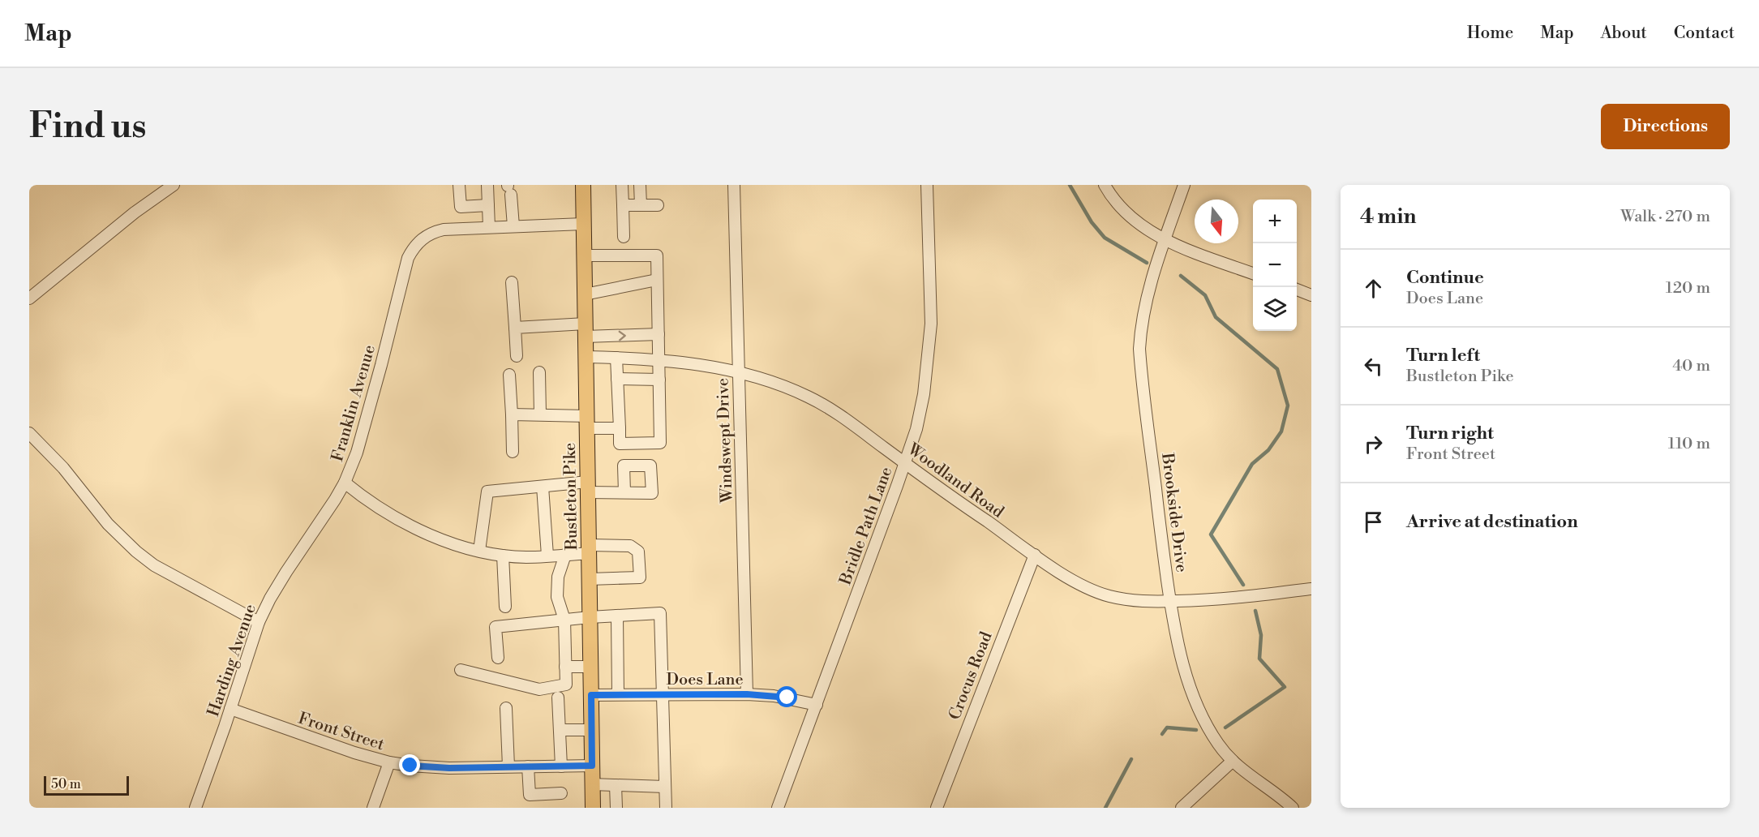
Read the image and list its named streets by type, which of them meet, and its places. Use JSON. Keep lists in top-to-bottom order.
{
  "streets": {
    "main road": ["Bustleton Pike"],
    "street": [
      "Franklin Avenue",
      "Windswept Drive",
      "Woodland Road",
      "Brookside Drive",
      "Bridle Path Lane",
      "Harding Avenue",
      "Crocus Road",
      "Does Lane",
      "Front Street"
    ]
  },
  "crossings": [
    ["Franklin Avenue", "Bustleton Pike"],
    ["Franklin Avenue", "Harding Avenue"],
    ["Windswept Drive", "Woodland Road"],
    ["Windswept Drive", "Does Lane"],
    ["Woodland Road", "Bustleton Pike"],
    ["Woodland Road", "Brookside Drive"],
    ["Woodland Road", "Bridle Path Lane"],
    ["Woodland Road", "Crocus Road"],
    ["Bustleton Pike", "Does Lane"],
    ["Bustleton Pike", "Front Street"],
    ["Bridle Path Lane", "Does Lane"],
    ["Harding Avenue", "Front Street"]
  ],
  "scale_bar": "50 m",
  "north": "bottom",
  "page": {
    "header": "Map",
    "nav": [
      "Home",
      "Map",
      "About",
      "Contact"
    ],
    "buttons": "Directions",
    "title": "Find us",
    "heading": ["4 min", "Walk · 270 m"],
    "map_buttons": ["+", "−"],
    "list": [
      ["Continue", "Does Lane", "120 m"],
      ["Turn left", "Bustleton Pike", "40 m"],
      ["Turn right", "Front Street", "110 m"],
      "Arrive at destination"
    ],
    "scale": "50 m"
  }
}
